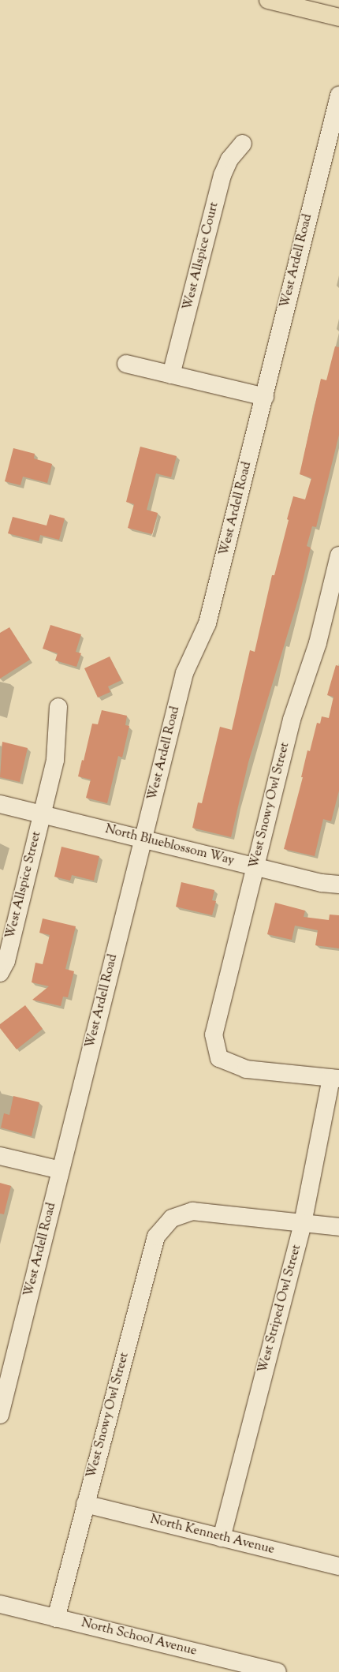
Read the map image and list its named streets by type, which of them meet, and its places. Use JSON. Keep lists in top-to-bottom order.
{
  "streets": {
    "street": [
      "West Allspice Court",
      "West Ardell Road",
      "West Snowy Owl Street",
      "North Blueblossom Way",
      "West Allspice Street",
      "West Striped Owl Street",
      "North Kenneth Avenue",
      "North School Avenue"
    ]
  },
  "crossings": [
    ["West Ardell Road", "North Blueblossom Way"],
    ["West Snowy Owl Street", "North Blueblossom Way"],
    ["West Snowy Owl Street", "West Striped Owl Street"],
    ["West Snowy Owl Street", "North Kenneth Avenue"],
    ["West Snowy Owl Street", "North School Avenue"],
    ["North Blueblossom Way", "West Allspice Street"],
    ["West Striped Owl Street", "North Kenneth Avenue"]
  ]
}
